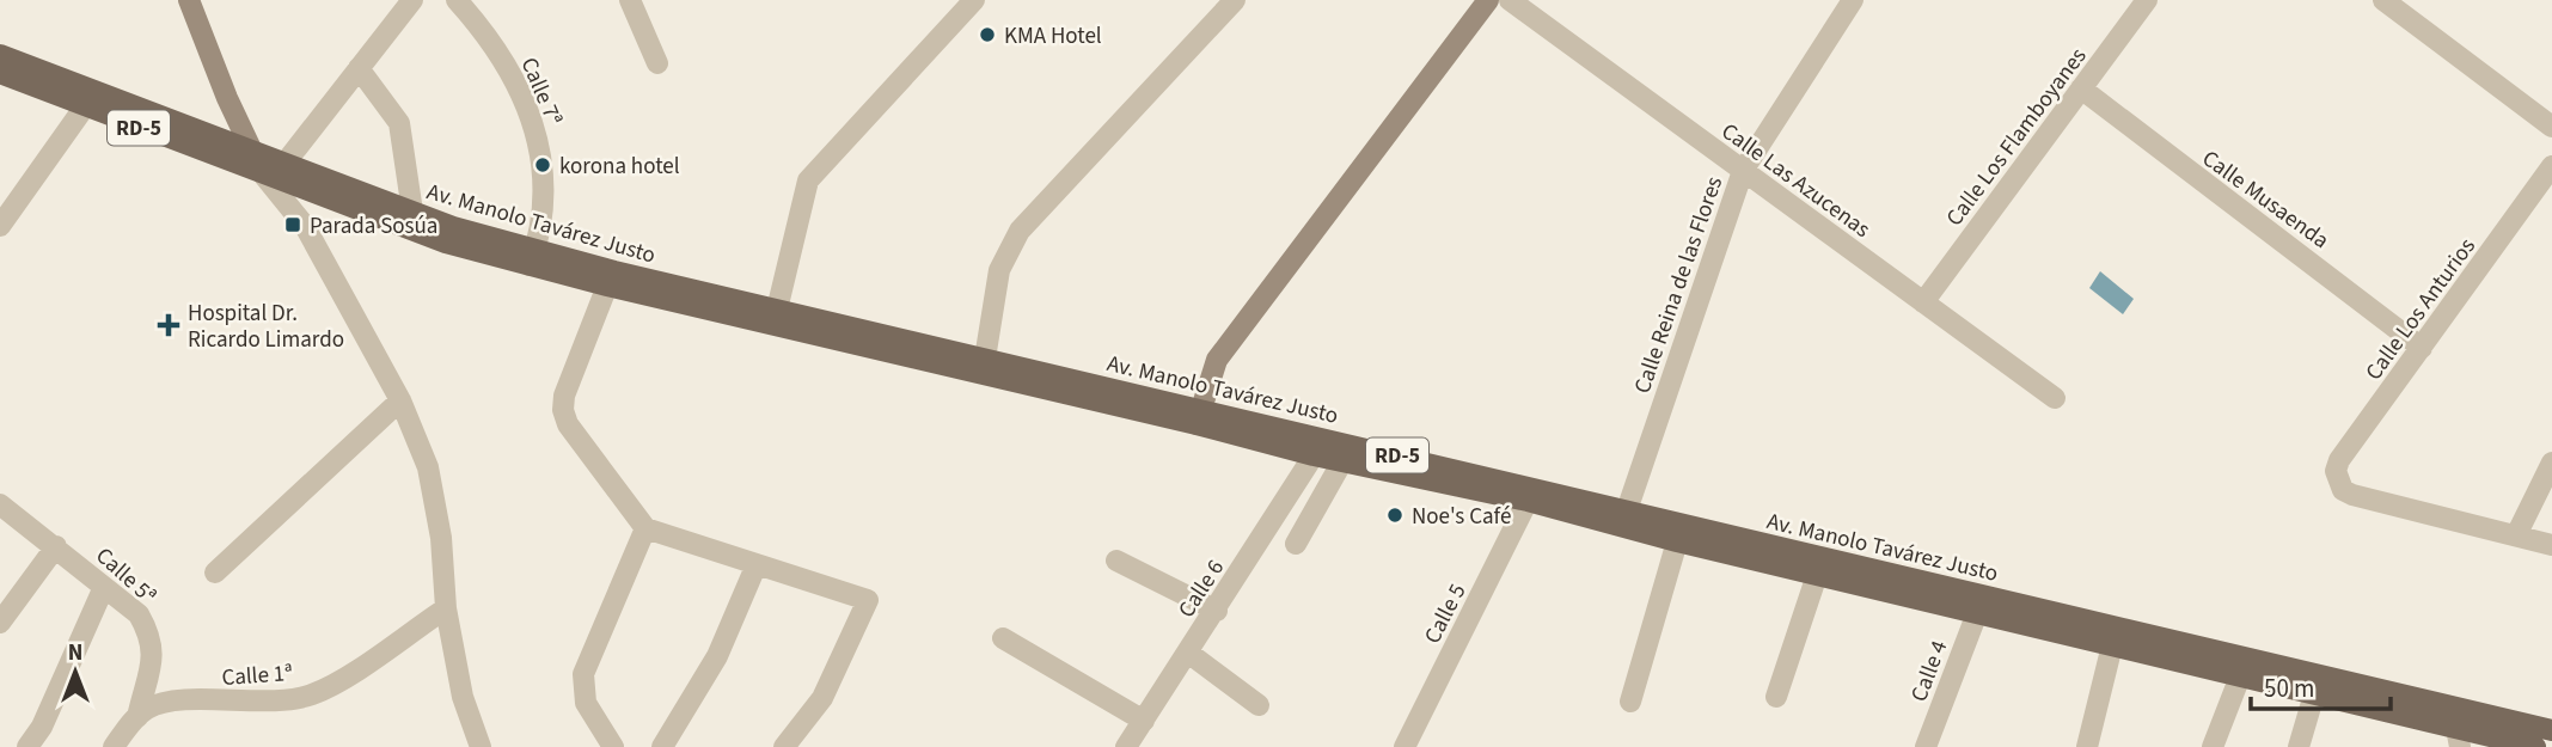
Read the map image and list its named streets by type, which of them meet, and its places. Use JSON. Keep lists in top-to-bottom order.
{
  "streets": {
    "main road": ["RD-5", "Av. Manolo Tavárez Justo"],
    "street": [
      "Calle 7ª",
      "Calle Los Flamboyanes",
      "Calle Las Azucenas",
      "Calle Musaenda",
      "Calle Reina de las Flores",
      "Calle Los Anturios",
      "Calle 5ª",
      "Calle 6",
      "Calle 5",
      "Calle 4",
      "Calle 1ª"
    ]
  },
  "crossings": [
    ["Calle 7ª", "Av. Manolo Tavárez Justo"],
    ["Calle Los Flamboyanes", "Calle Las Azucenas"],
    ["Calle Los Flamboyanes", "Calle Musaenda"],
    ["Calle Las Azucenas", "Calle Reina de las Flores"],
    ["Calle Musaenda", "Calle Los Anturios"],
    ["Av. Manolo Tavárez Justo", "Calle Reina de las Flores"],
    ["Av. Manolo Tavárez Justo", "Calle 6"],
    ["Av. Manolo Tavárez Justo", "Calle 5"],
    ["Av. Manolo Tavárez Justo", "Calle 4"],
    ["Calle 5ª", "Calle 1ª"]
  ],
  "places": {
    "other": ["KMA Hotel", "korona hotel", "Noe's Café"],
    "transit": ["Parada Sosúa"],
    "health": ["Hospital Dr. Ricardo Limardo"]
  },
  "scale_bar": "50 m",
  "north": "top"
}
